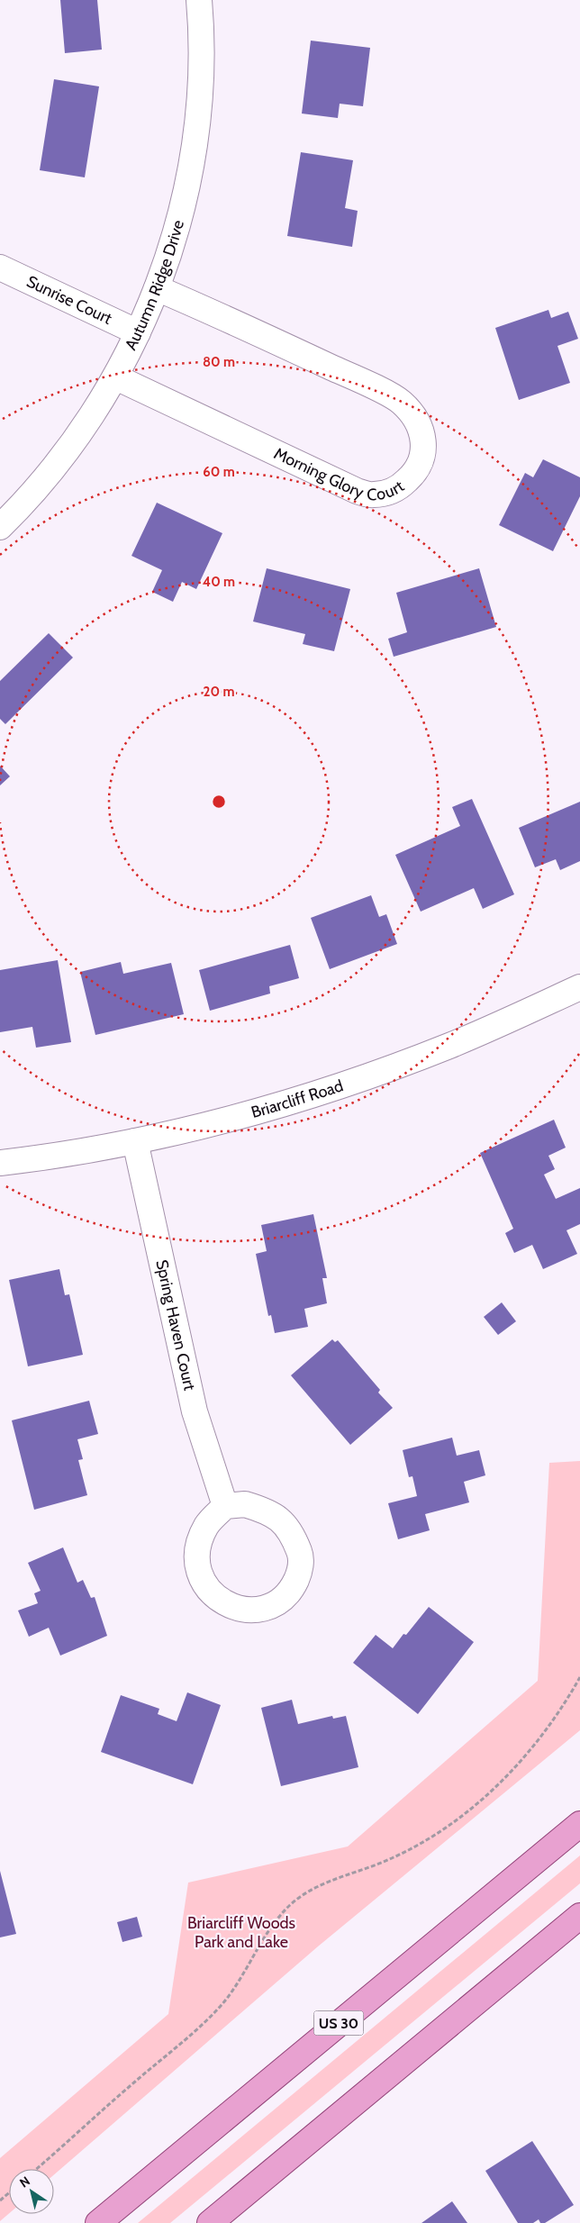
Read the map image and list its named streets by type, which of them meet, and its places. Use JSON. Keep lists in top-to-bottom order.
{
  "streets": {
    "main road": ["US 30"],
    "street": [
      "Autumn Ridge Drive",
      "Sunrise Court",
      "Morning Glory Court",
      "Briarcliff Road",
      "Spring Haven Court"
    ]
  },
  "crossings": [
    ["Autumn Ridge Drive", "Sunrise Court"],
    ["Autumn Ridge Drive", "Morning Glory Court"],
    ["Briarcliff Road", "Spring Haven Court"]
  ],
  "parks": ["Briarcliff Woods Park and Lake"],
  "north": "top left",
  "rings": [
    "80 m",
    "60 m",
    "40 m",
    "20 m"
  ]
}
